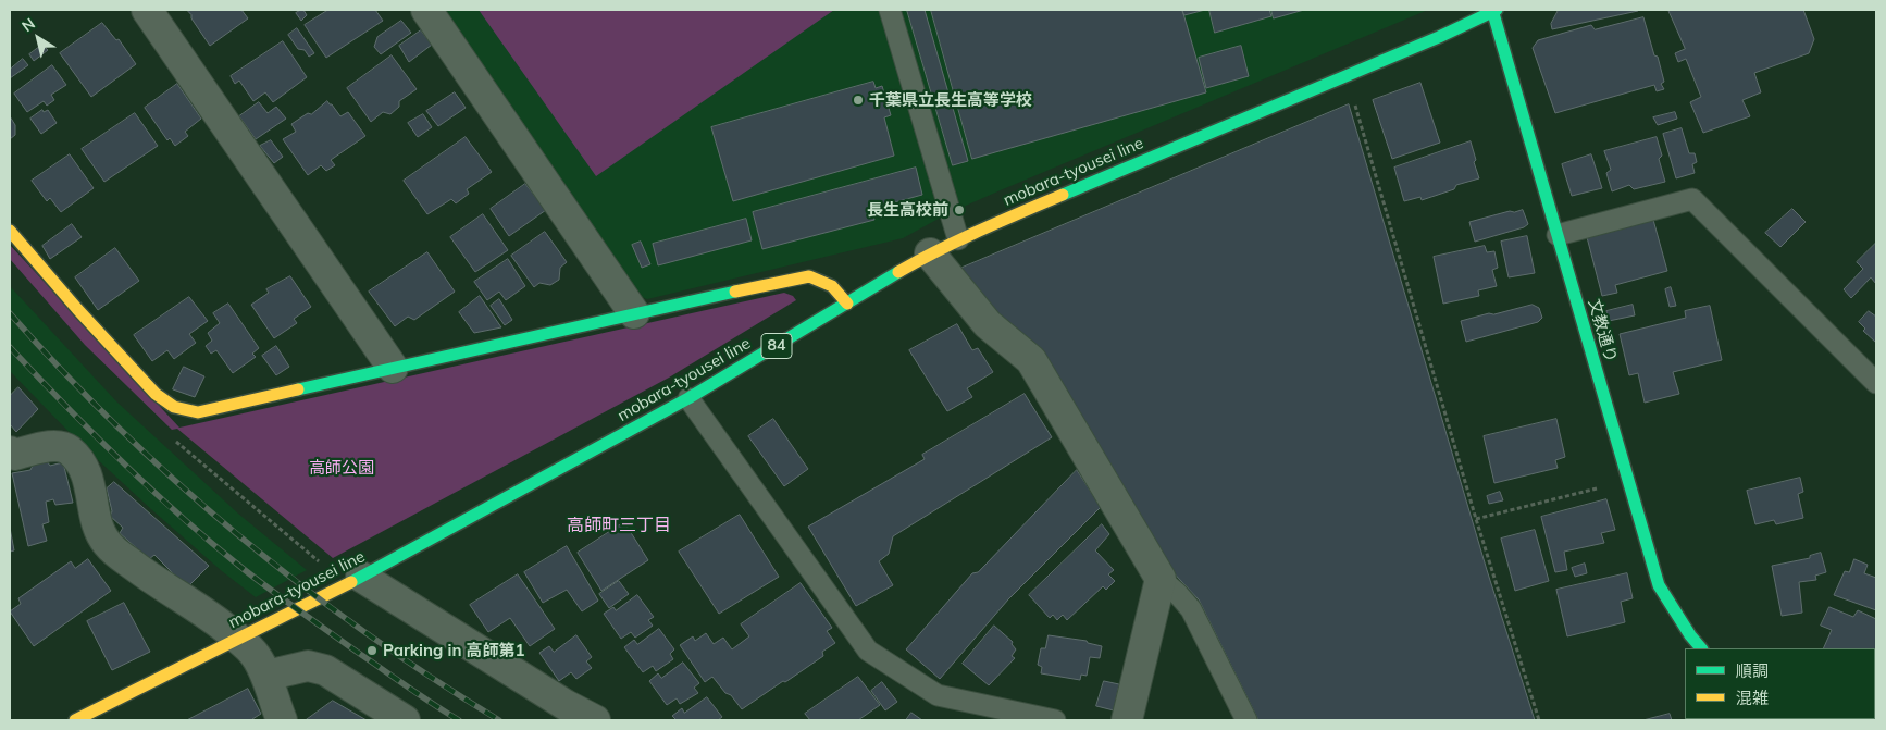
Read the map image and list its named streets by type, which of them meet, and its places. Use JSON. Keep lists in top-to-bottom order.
{
  "streets": {
    "street": ["mobara-tyousei line", "文教通り", "84"]
  },
  "crossings": [
    ["mobara-tyousei line", "文教通り"]
  ],
  "districts": ["高師町三丁目"],
  "parks": ["高師公園"],
  "places": ["千葉県立長生高等学校", "長生高校前", "Parking in 高師第1"],
  "legend": ["順調", "混雑"],
  "north": "top left"
}
